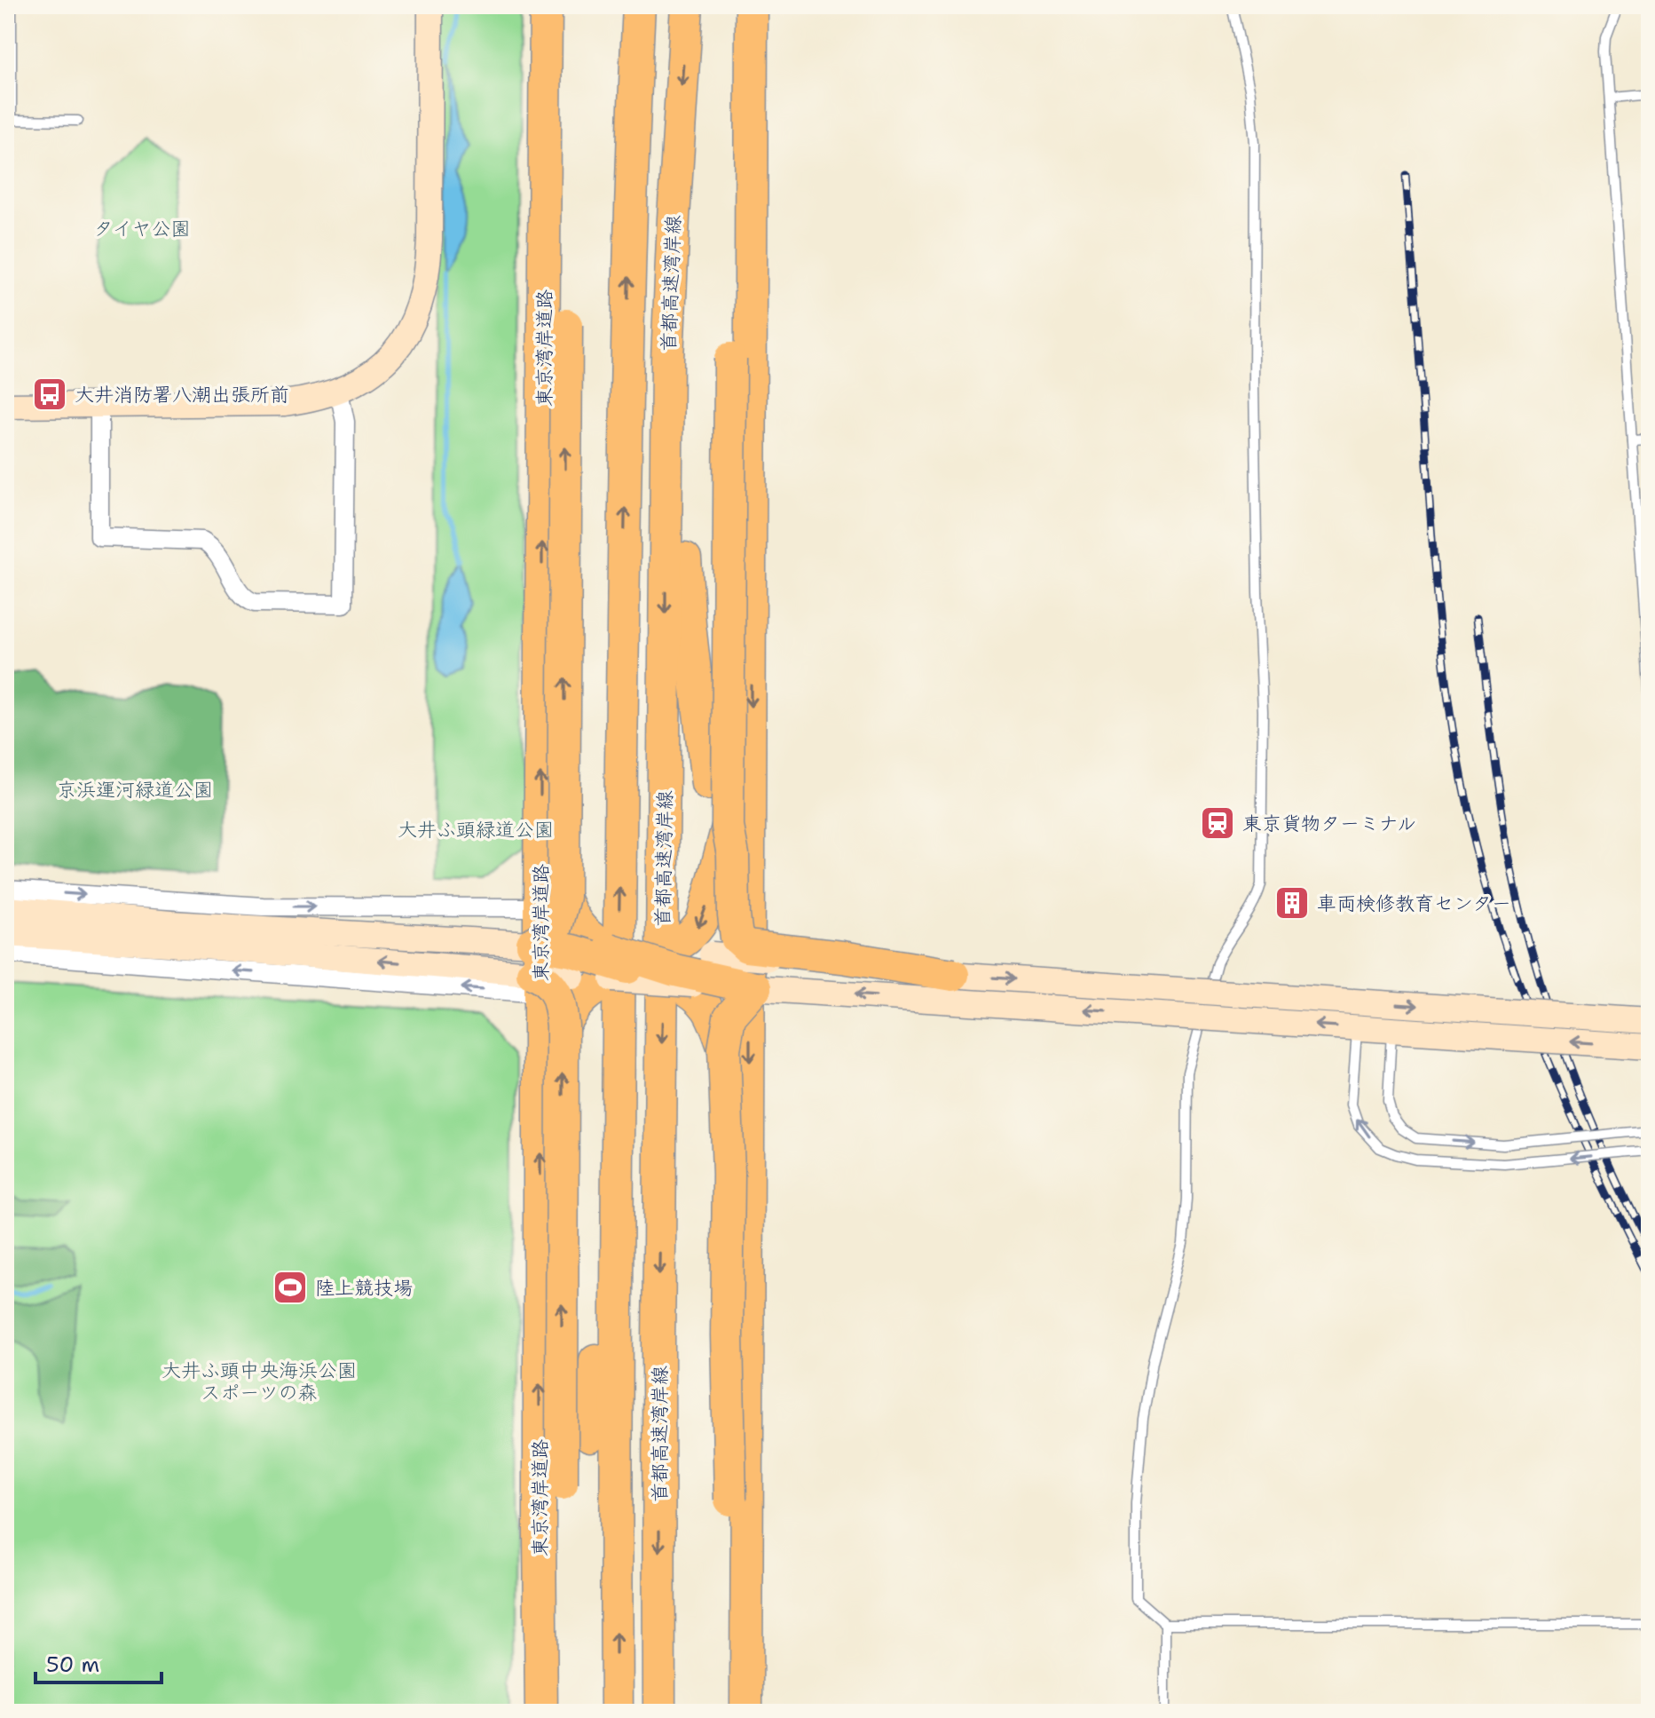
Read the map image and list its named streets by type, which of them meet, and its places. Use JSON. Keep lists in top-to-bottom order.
{
  "streets": {
    "highway": ["首都高速湾岸線", "東京湾岸道路"]
  },
  "parks": [
    "タイヤ公園",
    "京浜運河緑道公園",
    "大井ふ頭緑道公園",
    "大井ふ頭中央海浜公園 スポーツの森"
  ],
  "places": {
    "bus stop": ["大井消防署八潮出張所前"],
    "station": ["東京貨物ターミナル"],
    "building": ["車両検修教育センター"],
    "sports": ["陸上競技場"]
  },
  "scale_bar": "50 m"
}
